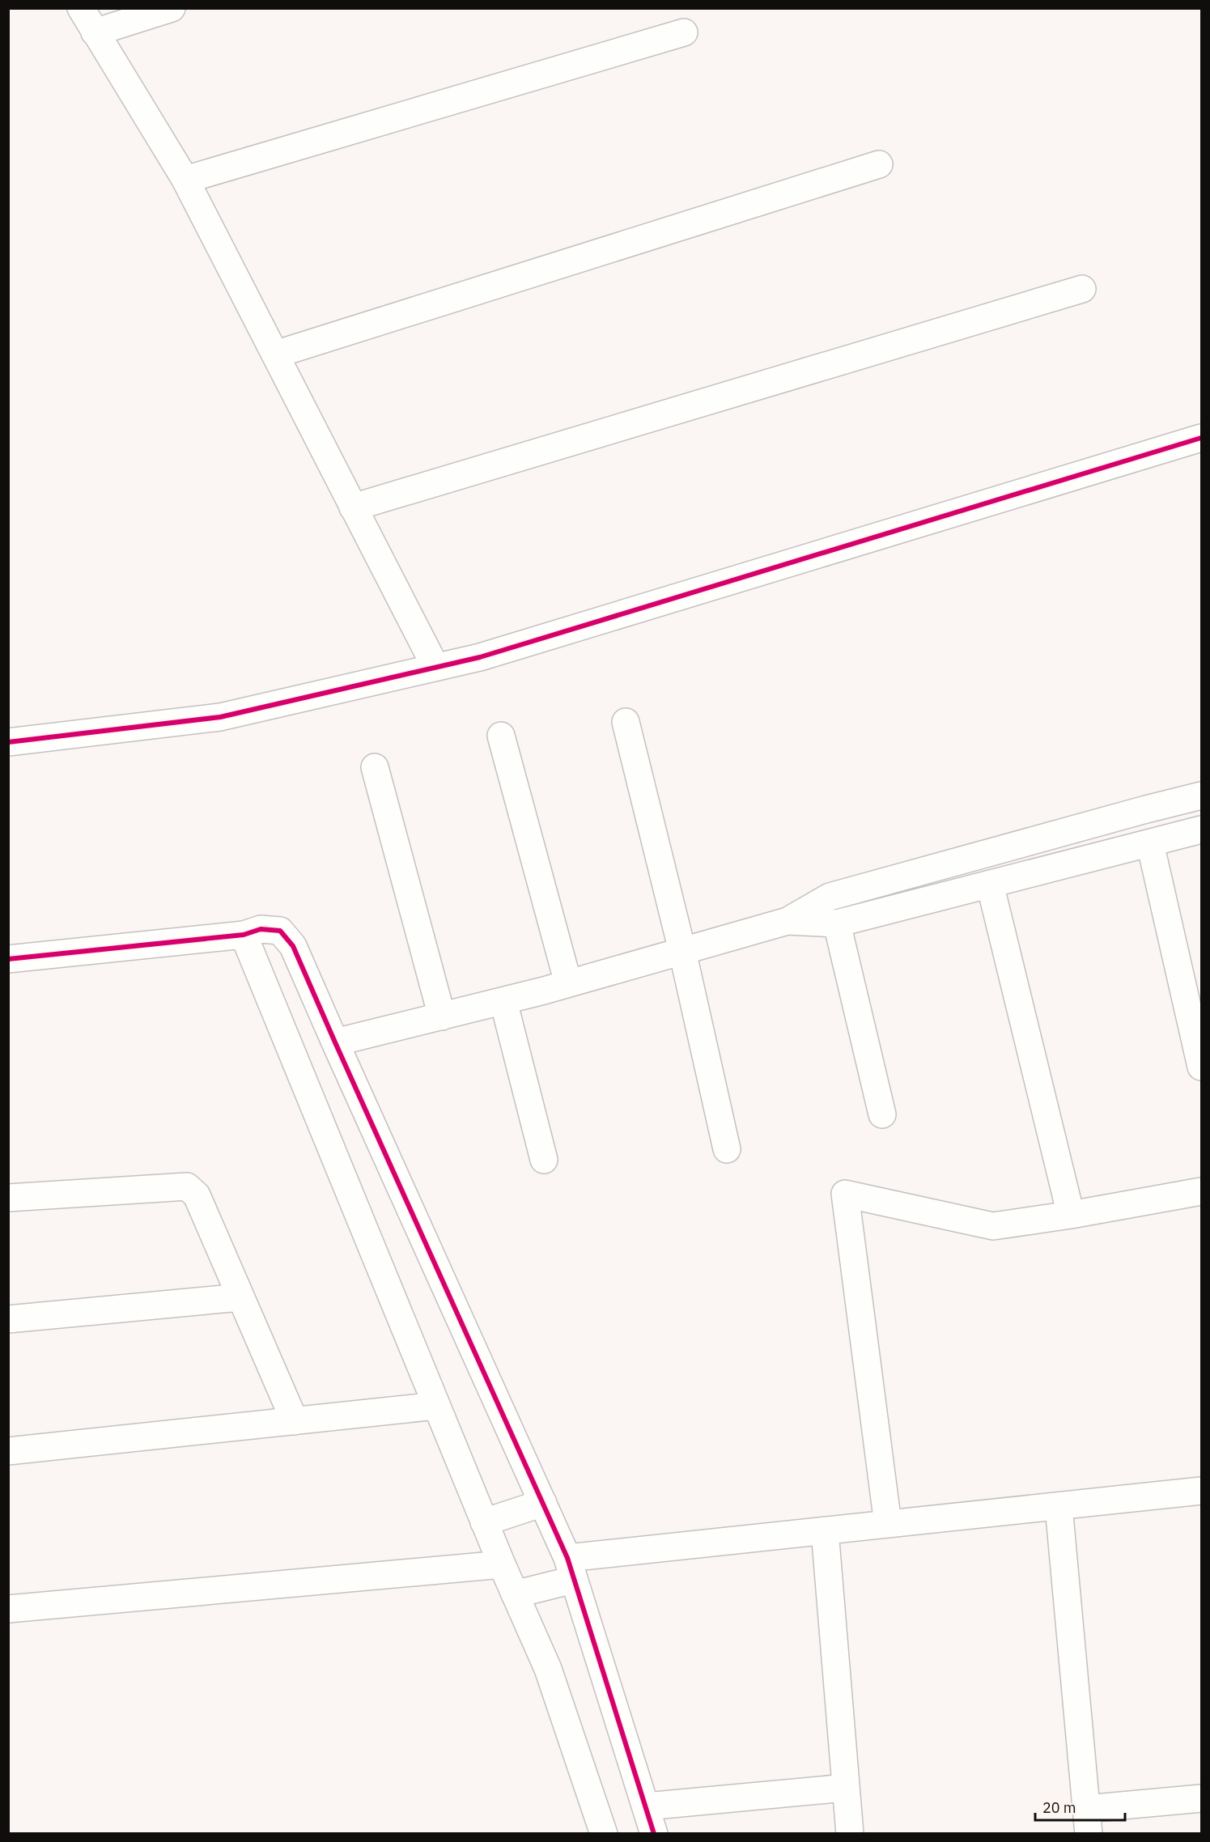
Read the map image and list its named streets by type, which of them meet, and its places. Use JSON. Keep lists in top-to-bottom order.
{
  "scale_bar": "20 m"
}
